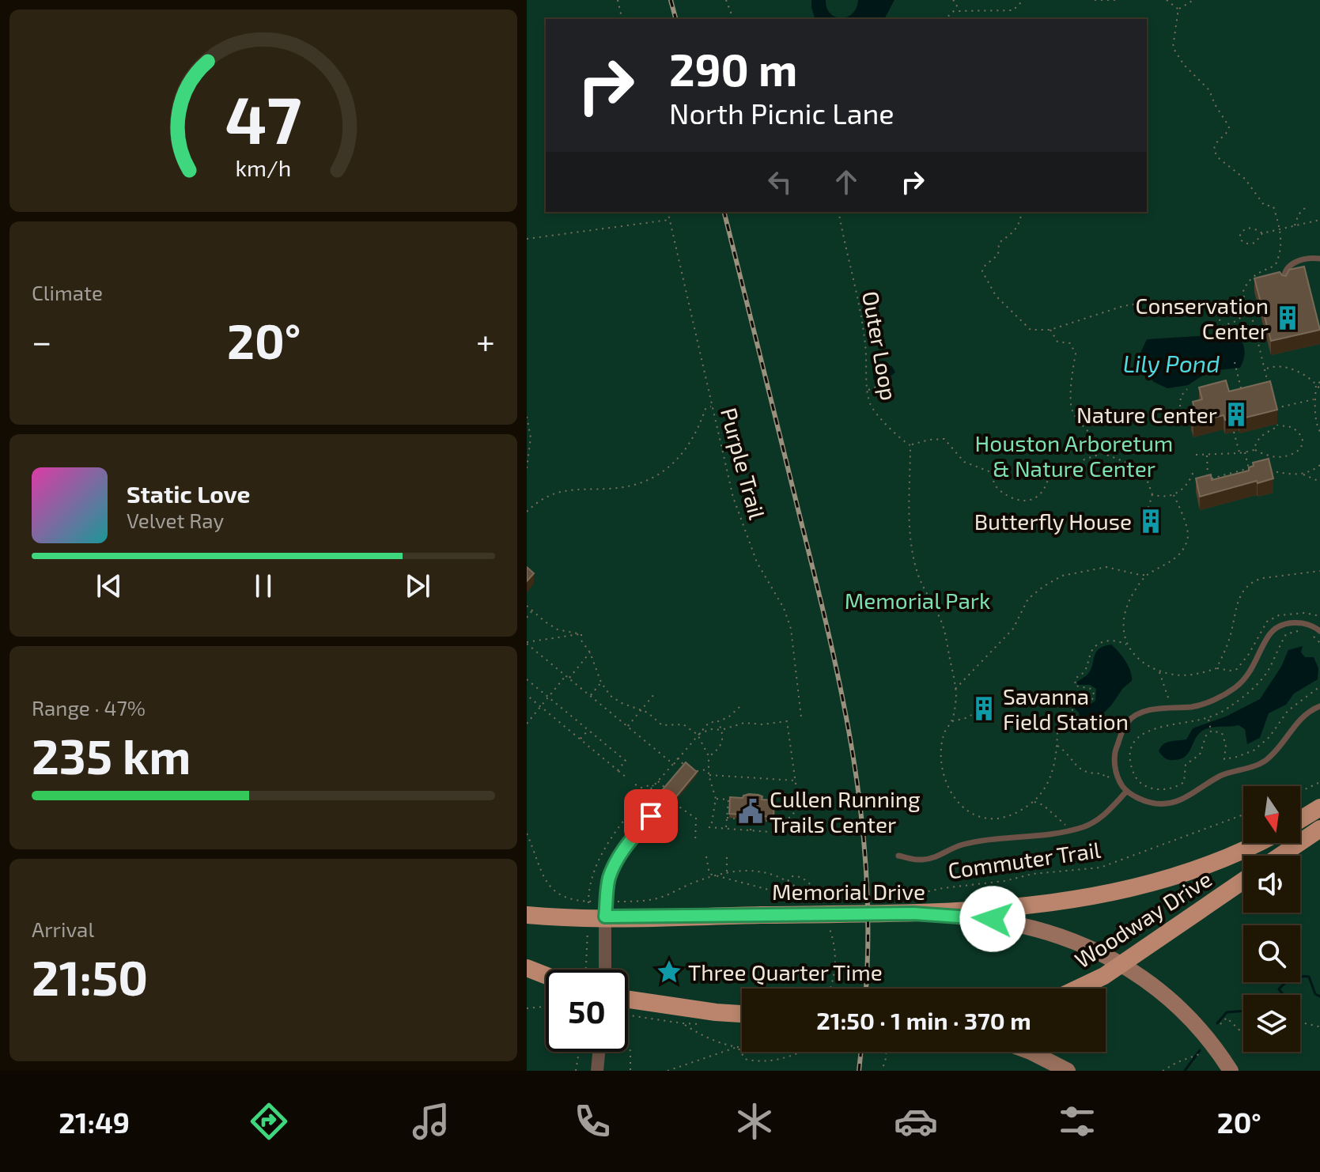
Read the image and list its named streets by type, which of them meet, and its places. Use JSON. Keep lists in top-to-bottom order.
{
  "streets": {
    "main road": ["Memorial Drive", "Woodway Drive"],
    "path": ["Outer Loop", "Purple Trail", "Commuter Trail"]
  },
  "crossings": [
    ["Memorial Drive", "Woodway Drive"]
  ],
  "water": ["Lily Pond"],
  "parks": ["Houston Arboretum & Nature Center", "Memorial Park"],
  "places": {
    "building": [
      "Conservation Center",
      "Nature Center",
      "Butterfly House",
      "Savanna Field Station"
    ],
    "public building": ["Cullen Running Trails Center"],
    "place": ["Three Quarter Time"]
  },
  "north": "bottom",
  "page": {
    "turn": ["290 m", "North Picnic Lane"],
    "tile": [
      "Climate",
      ["Range · 47%", "235 km"],
      ["Arrival", "21:50"]
    ],
    "heat": ["−", "20°", "+"],
    "song": ["Static Love", "Velvet Ray"],
    "limit": "50",
    "trip": "21:50 · 1 min · 370 m",
    "tabs": ["21:49", "20°"],
    "gauge": ["47", "km/h"]
  }
}
